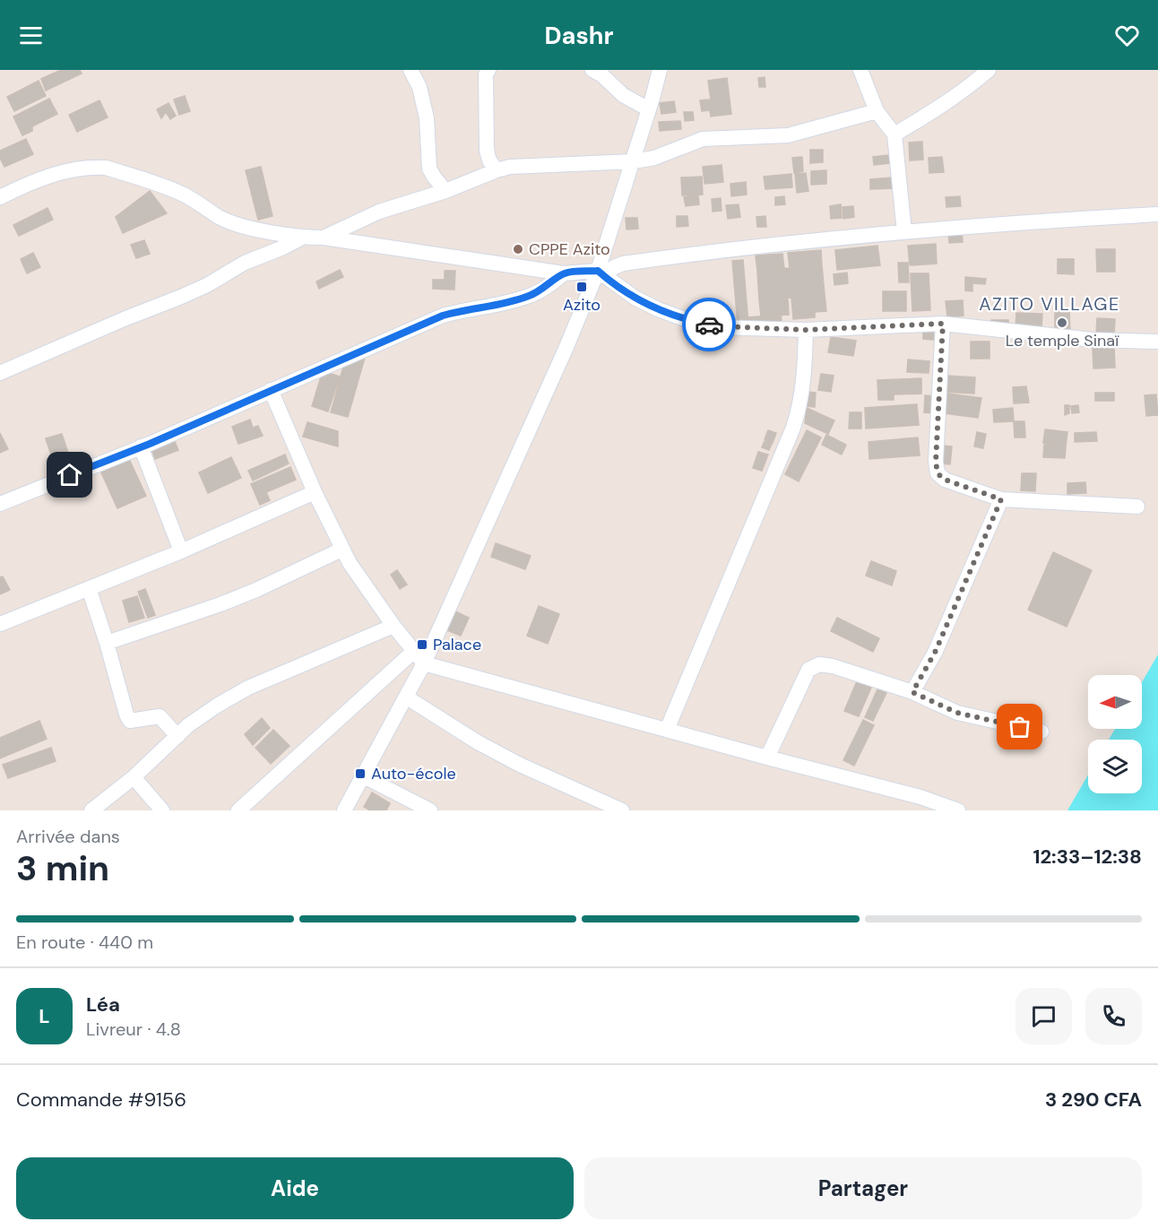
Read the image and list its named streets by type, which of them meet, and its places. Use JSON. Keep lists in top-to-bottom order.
{
  "districts": ["AZITO VILLAGE"],
  "places": {
    "other": ["CPPE Azito", "Le temple Sinaï"],
    "transit": ["Azito", "Palace", "Auto-école"]
  },
  "north": "left",
  "page": {
    "header": "Dashr",
    "heading": ["3 min", "Arrivée dans", "12:33–12:38"],
    "panel": [
      "Léa",
      "Livreur · 4.8",
      "Commande #9156",
      "3 290 CFA"
    ],
    "bar": "En route · 440 m",
    "round": "L",
    "buttons": ["Aide", "Partager"]
  }
}
